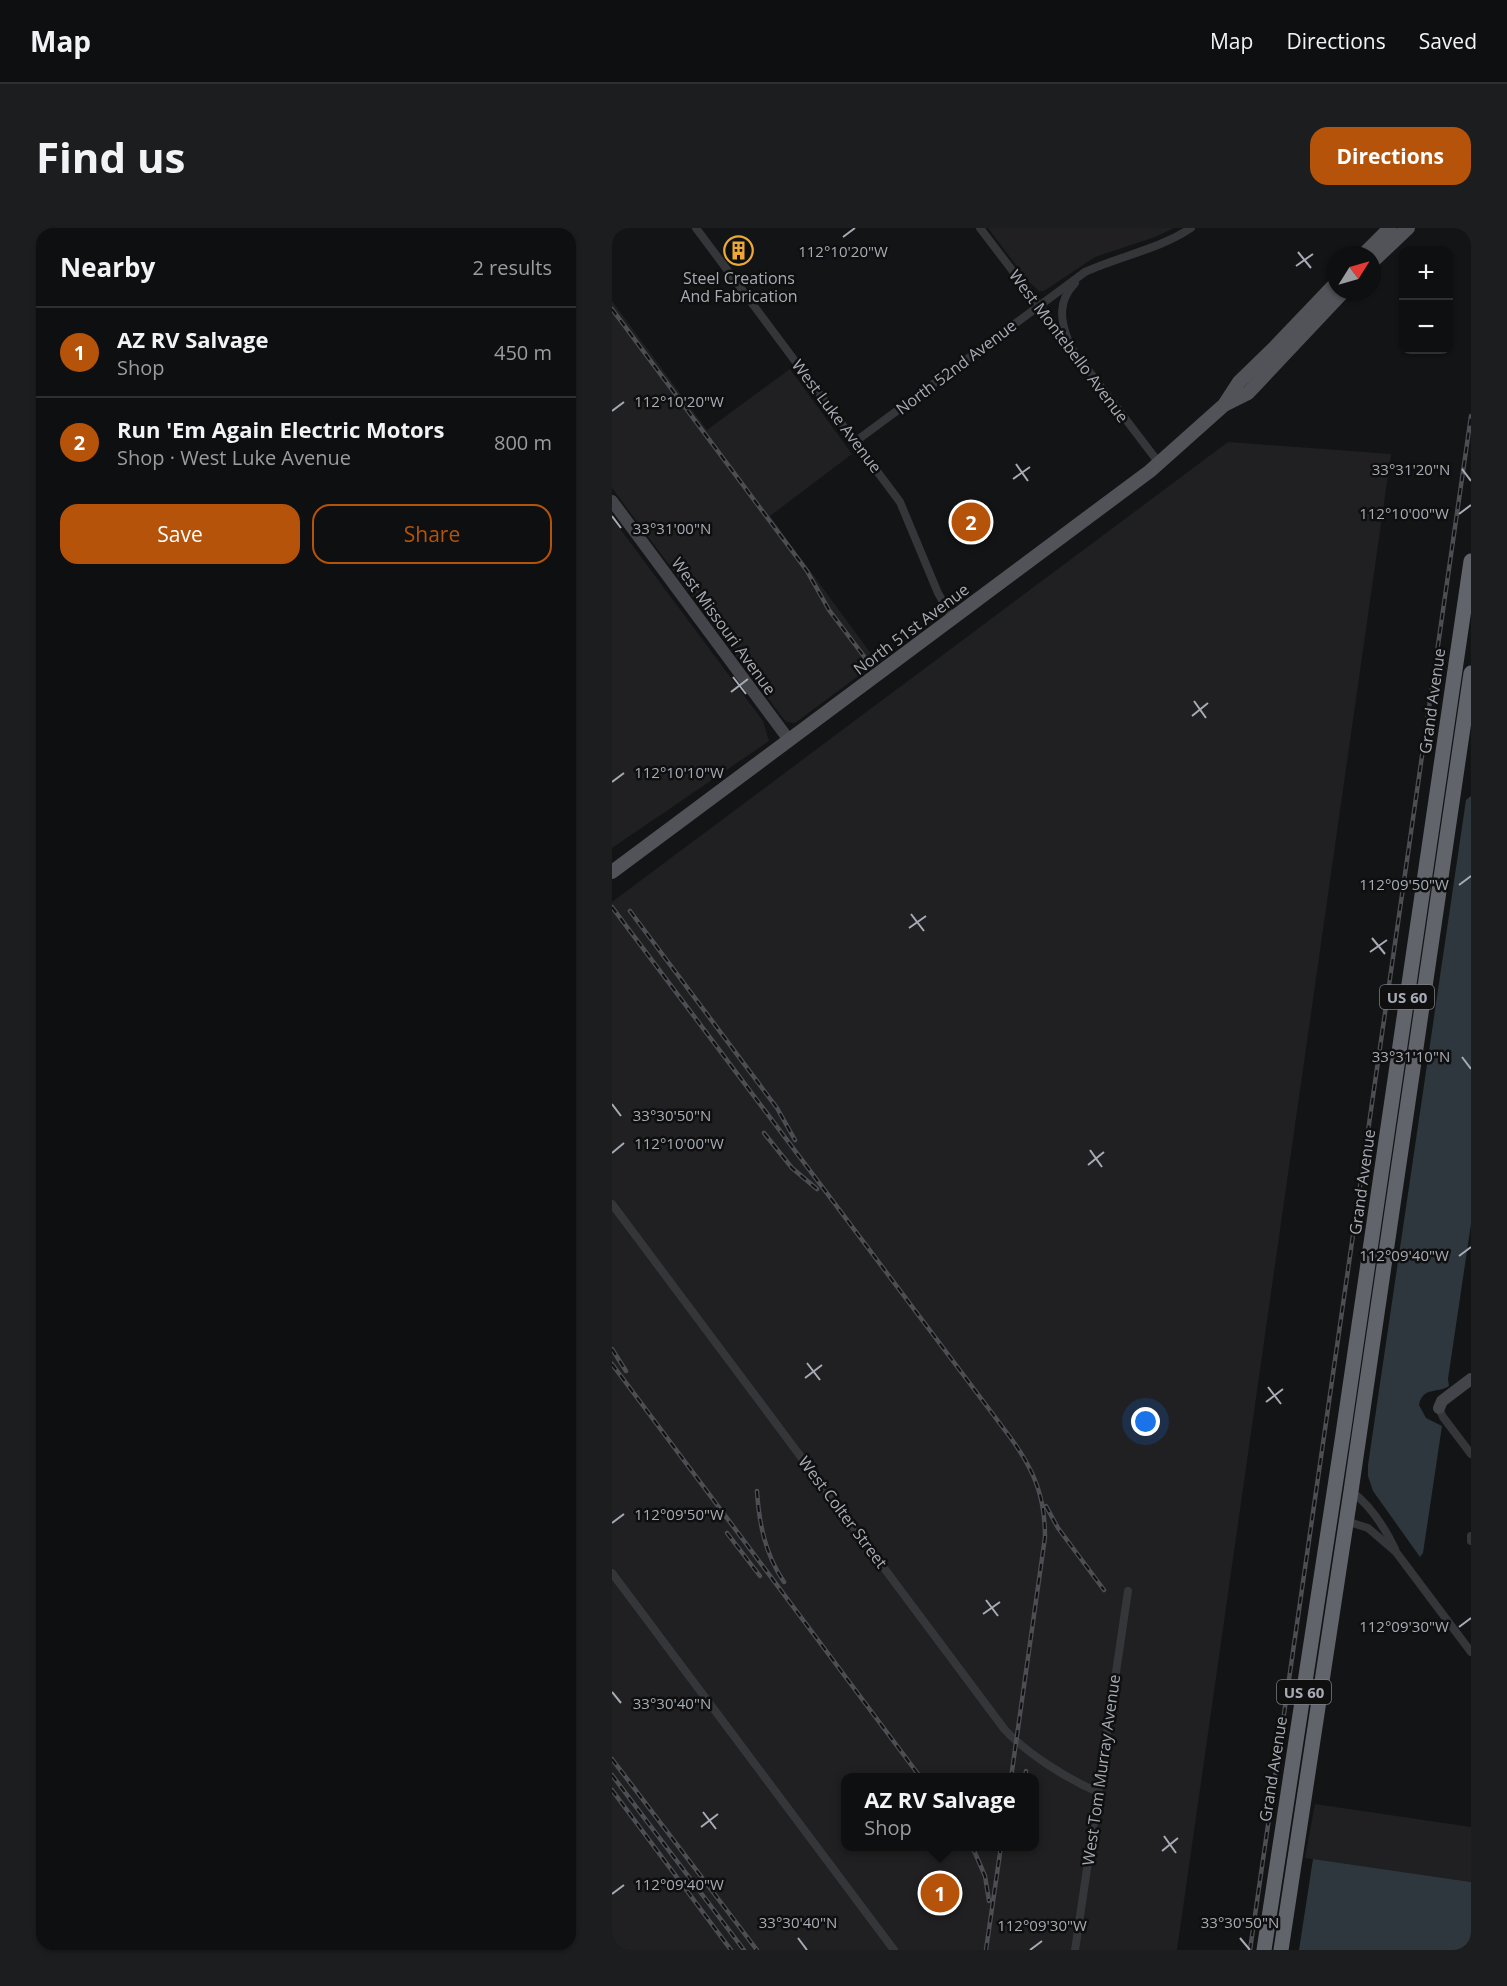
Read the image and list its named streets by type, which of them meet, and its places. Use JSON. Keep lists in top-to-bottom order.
{
  "streets": {
    "highway": ["Grand Avenue", "US 60"],
    "main road": ["North 51st Avenue"],
    "street": [
      "West Montebello Avenue",
      "North 52nd Avenue",
      "West Luke Avenue",
      "West Missouri Avenue",
      "West Colter Street",
      "West Tom Murray Avenue"
    ]
  },
  "crossings": [
    ["West Montebello Avenue", "North 52nd Avenue"],
    ["West Montebello Avenue", "North 51st Avenue"],
    ["North 52nd Avenue", "West Luke Avenue"],
    ["West Luke Avenue", "North 51st Avenue"],
    ["West Missouri Avenue", "North 51st Avenue"],
    ["West Colter Street", "West Tom Murray Avenue"]
  ],
  "places": {
    "building": ["Steel Creations And Fabrication"]
  },
  "north": "top right",
  "page": {
    "header": "Map",
    "nav": ["Map", "Directions", "Saved"],
    "buttons": [
      "Directions",
      ["Save", "Share"]
    ],
    "title": "Find us",
    "heading": ["Nearby", "2 results"],
    "map_buttons": ["+", "−"],
    "list": [
      {
        "mark": "1",
        "name": "AZ RV Salvage",
        "note": "Shop",
        "value": "450 m"
      },
      {
        "mark": "2",
        "name": "Run 'Em Again Electric Motors",
        "note": "Shop · West Luke Avenue",
        "value": "800 m"
      }
    ],
    "pins": ["2", "1"],
    "popup": ["AZ RV Salvage", "Shop"]
  },
  "coordinates": [
    "112°10'20\"W",
    "33°31'20\"N",
    "112°10'00\"W",
    "33°31'00\"N",
    "112°10'10\"W",
    "112°09'50\"W",
    "33°31'10\"N",
    "33°30'50\"N",
    "112°09'40\"W",
    "112°09'30\"W",
    "33°30'40\"N"
  ]
}
